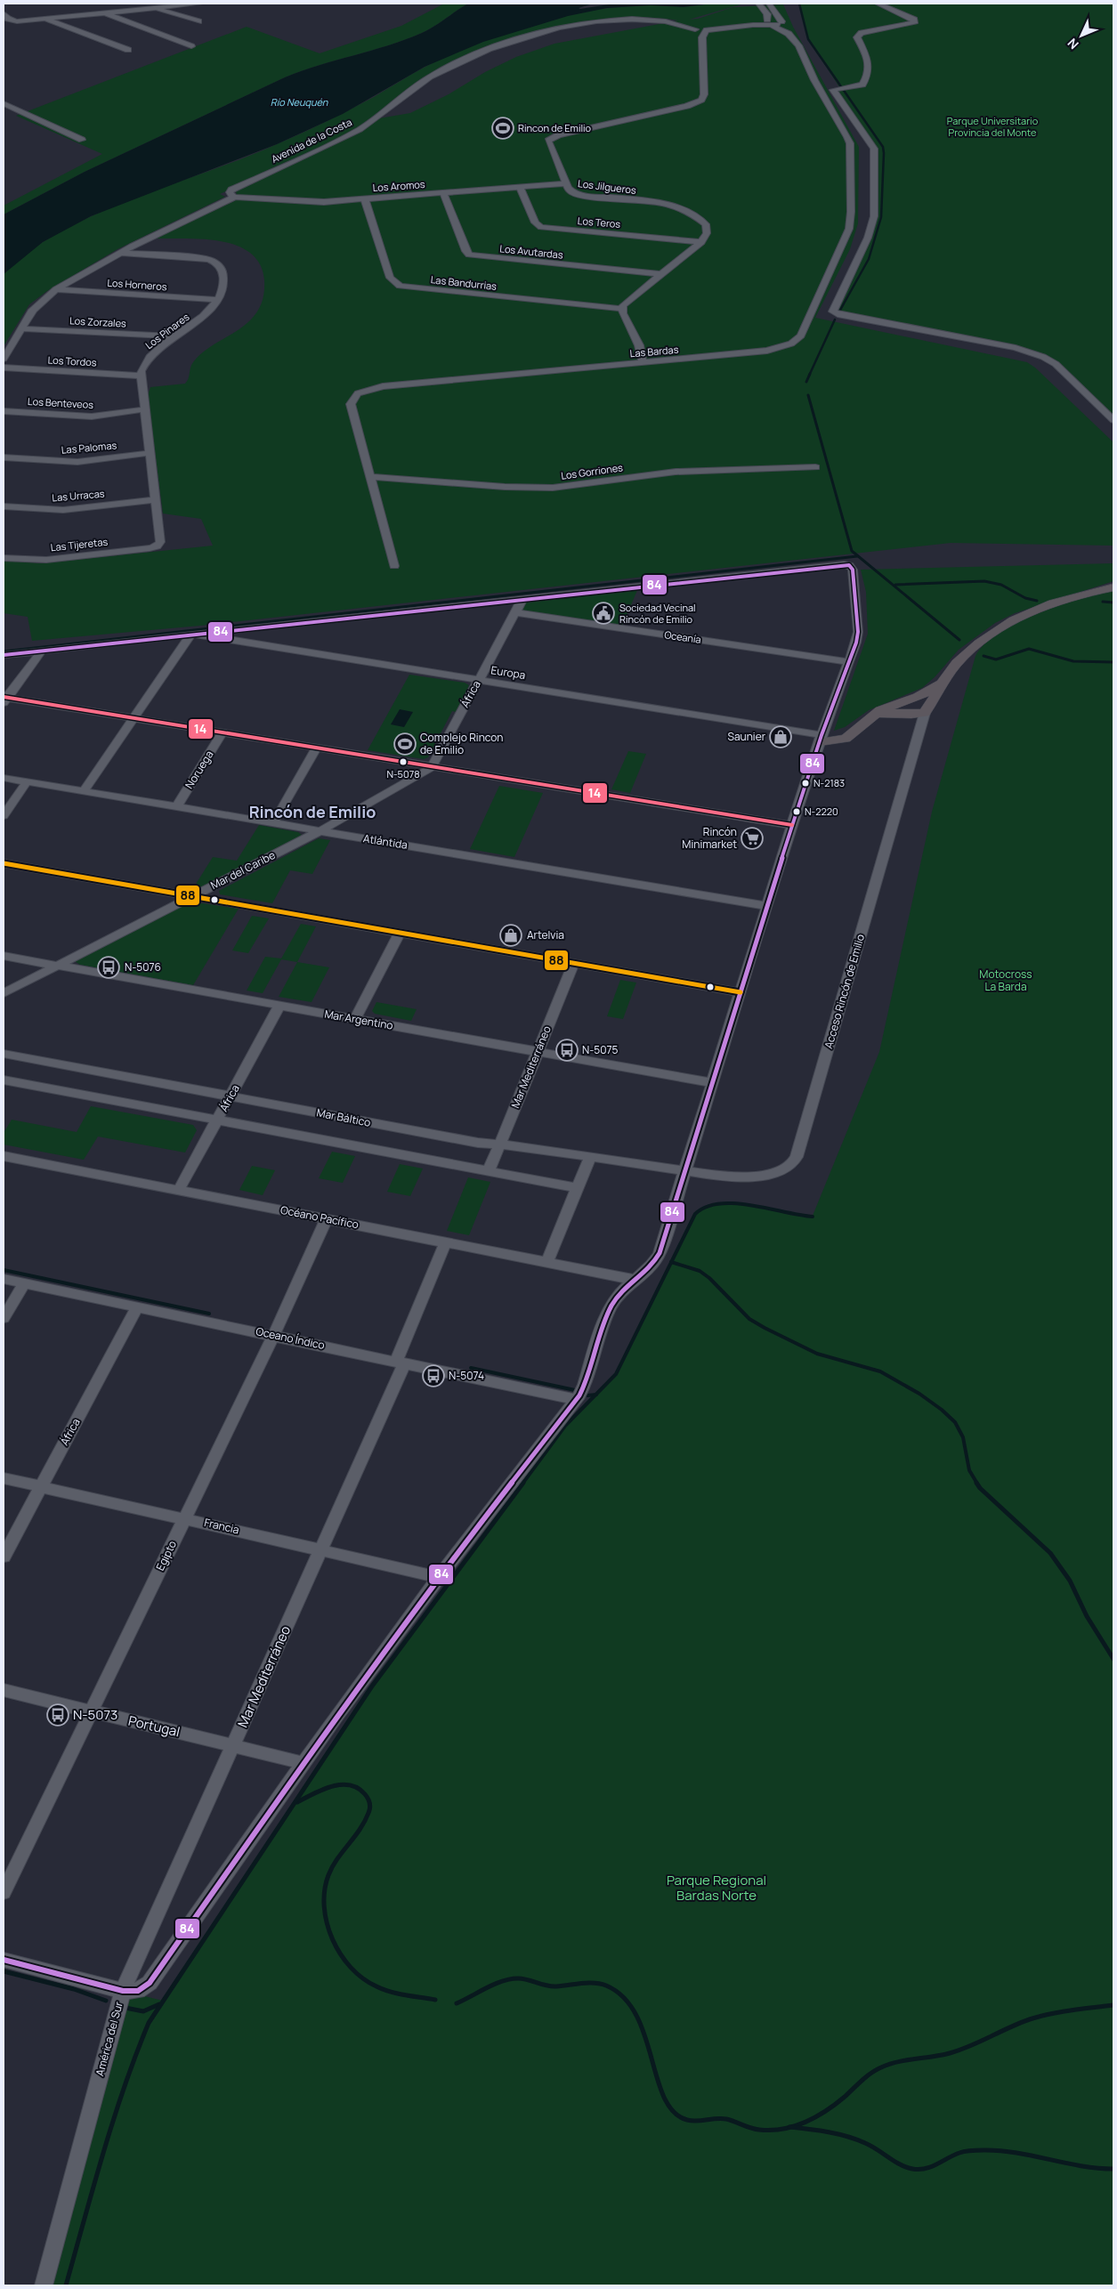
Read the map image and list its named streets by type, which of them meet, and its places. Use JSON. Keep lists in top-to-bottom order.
{
  "streets": {
    "main road": ["Acceso Rincón de Emilio"],
    "street": [
      "Avenida de la Costa",
      "Los Aromos",
      "Los Jilgueros",
      "Los Teros",
      "Los Avutardas",
      "Las Bandurrias",
      "Los Horneros",
      "Los Zorzales",
      "Los Pinares",
      "Las Bardas",
      "Los Tordos",
      "Los Benteveos",
      "Las Palomas",
      "Los Gorriones",
      "Las Urracas",
      "Las Tijeretas",
      "Oceanía",
      "Europa",
      "África",
      "Noruega",
      "Atlántida",
      "Mar del Caribe",
      "Mar Argentino",
      "Mar Mediterráneo",
      "Mar Báltico",
      "Océano Pacífico",
      "Oceano Índico",
      "Francia",
      "Egipto",
      "Portugal",
      "América del Sur"
    ]
  },
  "crossings": [
    ["Avenida de la Costa", "Los Aromos"],
    ["Avenida de la Costa", "Los Jilgueros"],
    ["Avenida de la Costa", "Los Horneros"],
    ["Avenida de la Costa", "Los Zorzales"],
    ["Avenida de la Costa", "Los Pinares"],
    ["Avenida de la Costa", "Las Bardas"],
    ["Los Aromos", "Los Jilgueros"],
    ["Los Aromos", "Los Teros"],
    ["Los Aromos", "Los Avutardas"],
    ["Los Aromos", "Las Bandurrias"],
    ["Los Jilgueros", "Los Teros"],
    ["Los Horneros", "Los Pinares"],
    ["Los Zorzales", "Los Pinares"],
    ["Los Pinares", "Los Tordos"],
    ["Las Bardas", "Los Gorriones"],
    ["Las Urracas", "Las Tijeretas"],
    ["Oceanía", "África"],
    ["Oceanía", "América del Sur"],
    ["Europa", "África"],
    ["Europa", "Acceso Rincón de Emilio"],
    ["Europa", "América del Sur"],
    ["África", "Mar del Caribe"],
    ["África", "Mar Argentino"],
    ["África", "Mar Báltico"],
    ["África", "Océano Pacífico"],
    ["África", "Oceano Índico"],
    ["África", "Francia"],
    ["África", "América del Sur"],
    ["Noruega", "Atlántida"],
    ["Atlántida", "Mar del Caribe"],
    ["Atlántida", "América del Sur"],
    ["Mar del Caribe", "Mar Argentino"],
    ["Acceso Rincón de Emilio", "Mar Báltico"],
    ["Acceso Rincón de Emilio", "América del Sur"],
    ["Mar Argentino", "Mar Mediterráneo"],
    ["Mar Argentino", "América del Sur"],
    ["Mar Mediterráneo", "Mar Báltico"],
    ["Mar Mediterráneo", "Océano Pacífico"],
    ["Mar Mediterráneo", "Oceano Índico"],
    ["Mar Mediterráneo", "Francia"],
    ["Mar Mediterráneo", "Portugal"],
    ["Mar Mediterráneo", "América del Sur"],
    ["Mar Báltico", "América del Sur"],
    ["Océano Pacífico", "Egipto"],
    ["Océano Pacífico", "América del Sur"],
    ["Oceano Índico", "Egipto"],
    ["Oceano Índico", "América del Sur"],
    ["Francia", "Egipto"],
    ["Francia", "América del Sur"],
    ["Egipto", "Portugal"],
    ["Portugal", "América del Sur"]
  ],
  "districts": ["Rincón de Emilio"],
  "water": ["Río Neuquén"],
  "parks": ["Parque Universitario Provincia del Monte", "Motocross La Barda", "Parque Regional Bardas Norte"],
  "places": {
    "sports": ["Rincon de Emilio", "Complejo Rincon de Emilio"],
    "public building": ["Sociedad Vecinal Rincón de Emilio"],
    "shop": ["Saunier", "Artelvia"],
    "other": ["N-5078", "N-2183", "N-2220"],
    "supermarket": ["Rincón Minimarket"],
    "bus stop": [
      "N-5076",
      "N-5075",
      "N-5074",
      "N-5073"
    ]
  },
  "lines": ["transit line 84", "transit line 14", "transit line 88"],
  "north": "bottom left"
}
